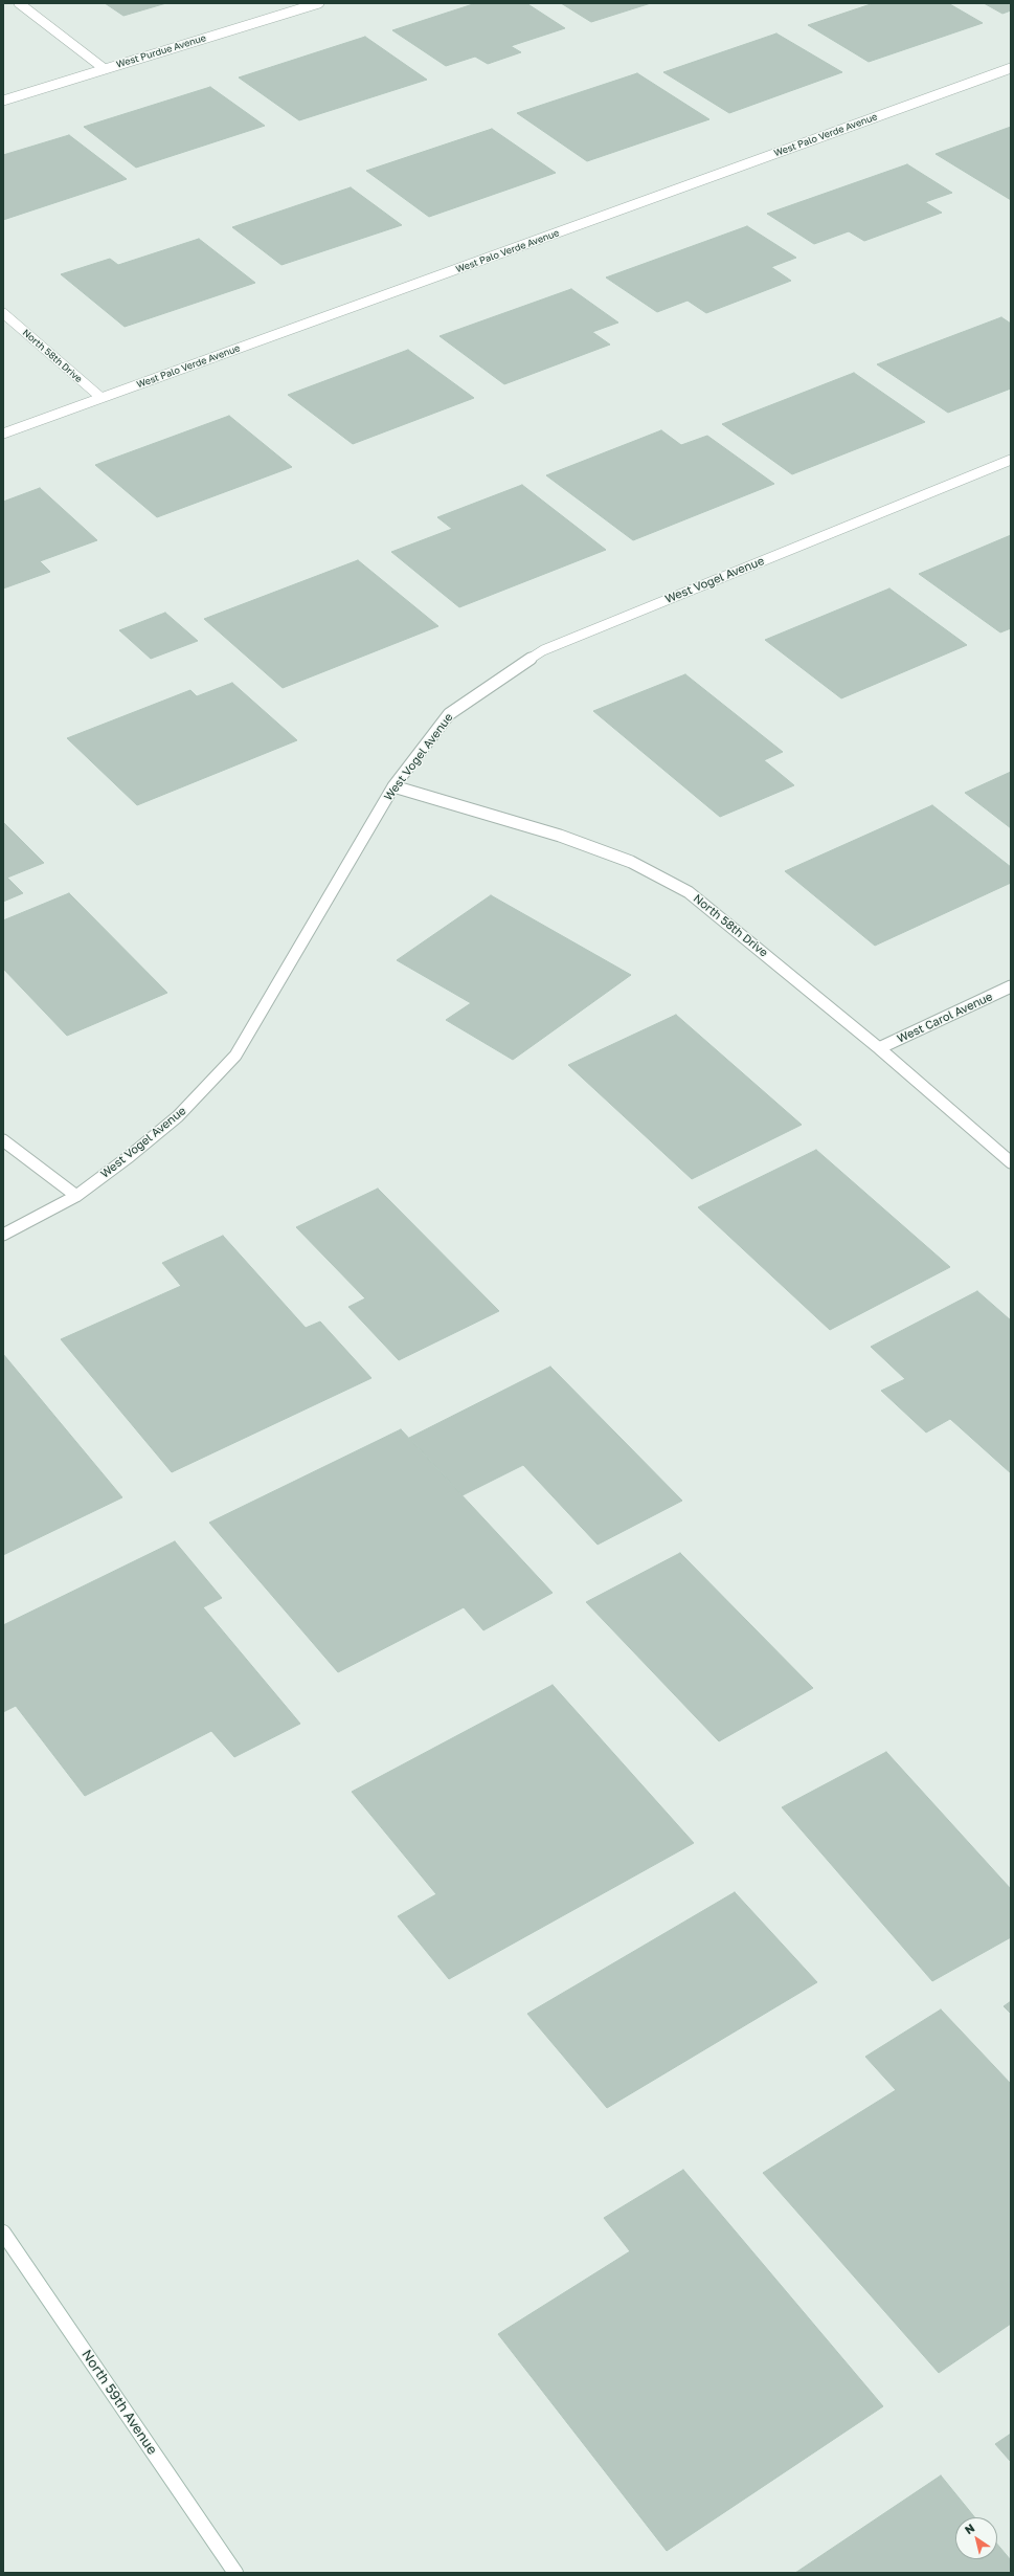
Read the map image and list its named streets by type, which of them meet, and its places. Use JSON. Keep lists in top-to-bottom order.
{
  "streets": {
    "street": [
      "West Purdue Avenue",
      "West Palo Verde Avenue",
      "North 58th Drive",
      "West Vogel Avenue",
      "West Carol Avenue",
      "North 59th Avenue"
    ]
  },
  "crossings": [
    ["West Palo Verde Avenue", "North 58th Drive"],
    ["North 58th Drive", "West Vogel Avenue"],
    ["North 58th Drive", "West Carol Avenue"]
  ],
  "north": "top left"
}
